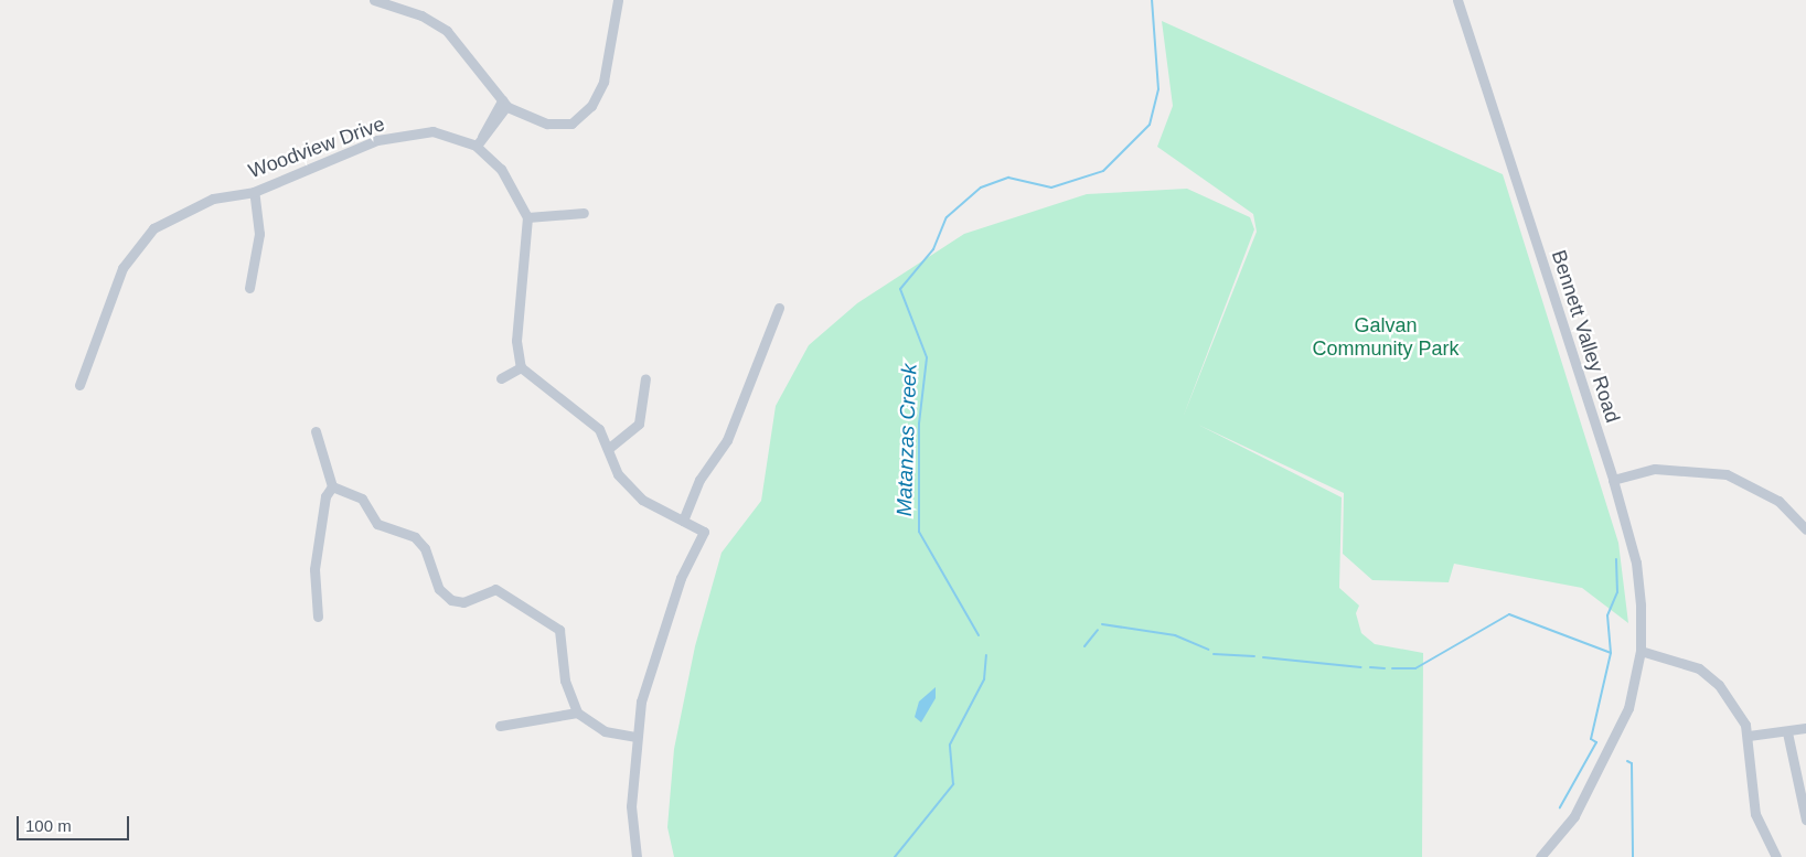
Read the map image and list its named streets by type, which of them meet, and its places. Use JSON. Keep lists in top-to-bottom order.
{
  "streets": {
    "street": ["Woodview Drive", "Bennett Valley Road"]
  },
  "water": ["Matanzas Creek"],
  "parks": ["Galvan Community Park"],
  "scale_bar": "100 m"
}
